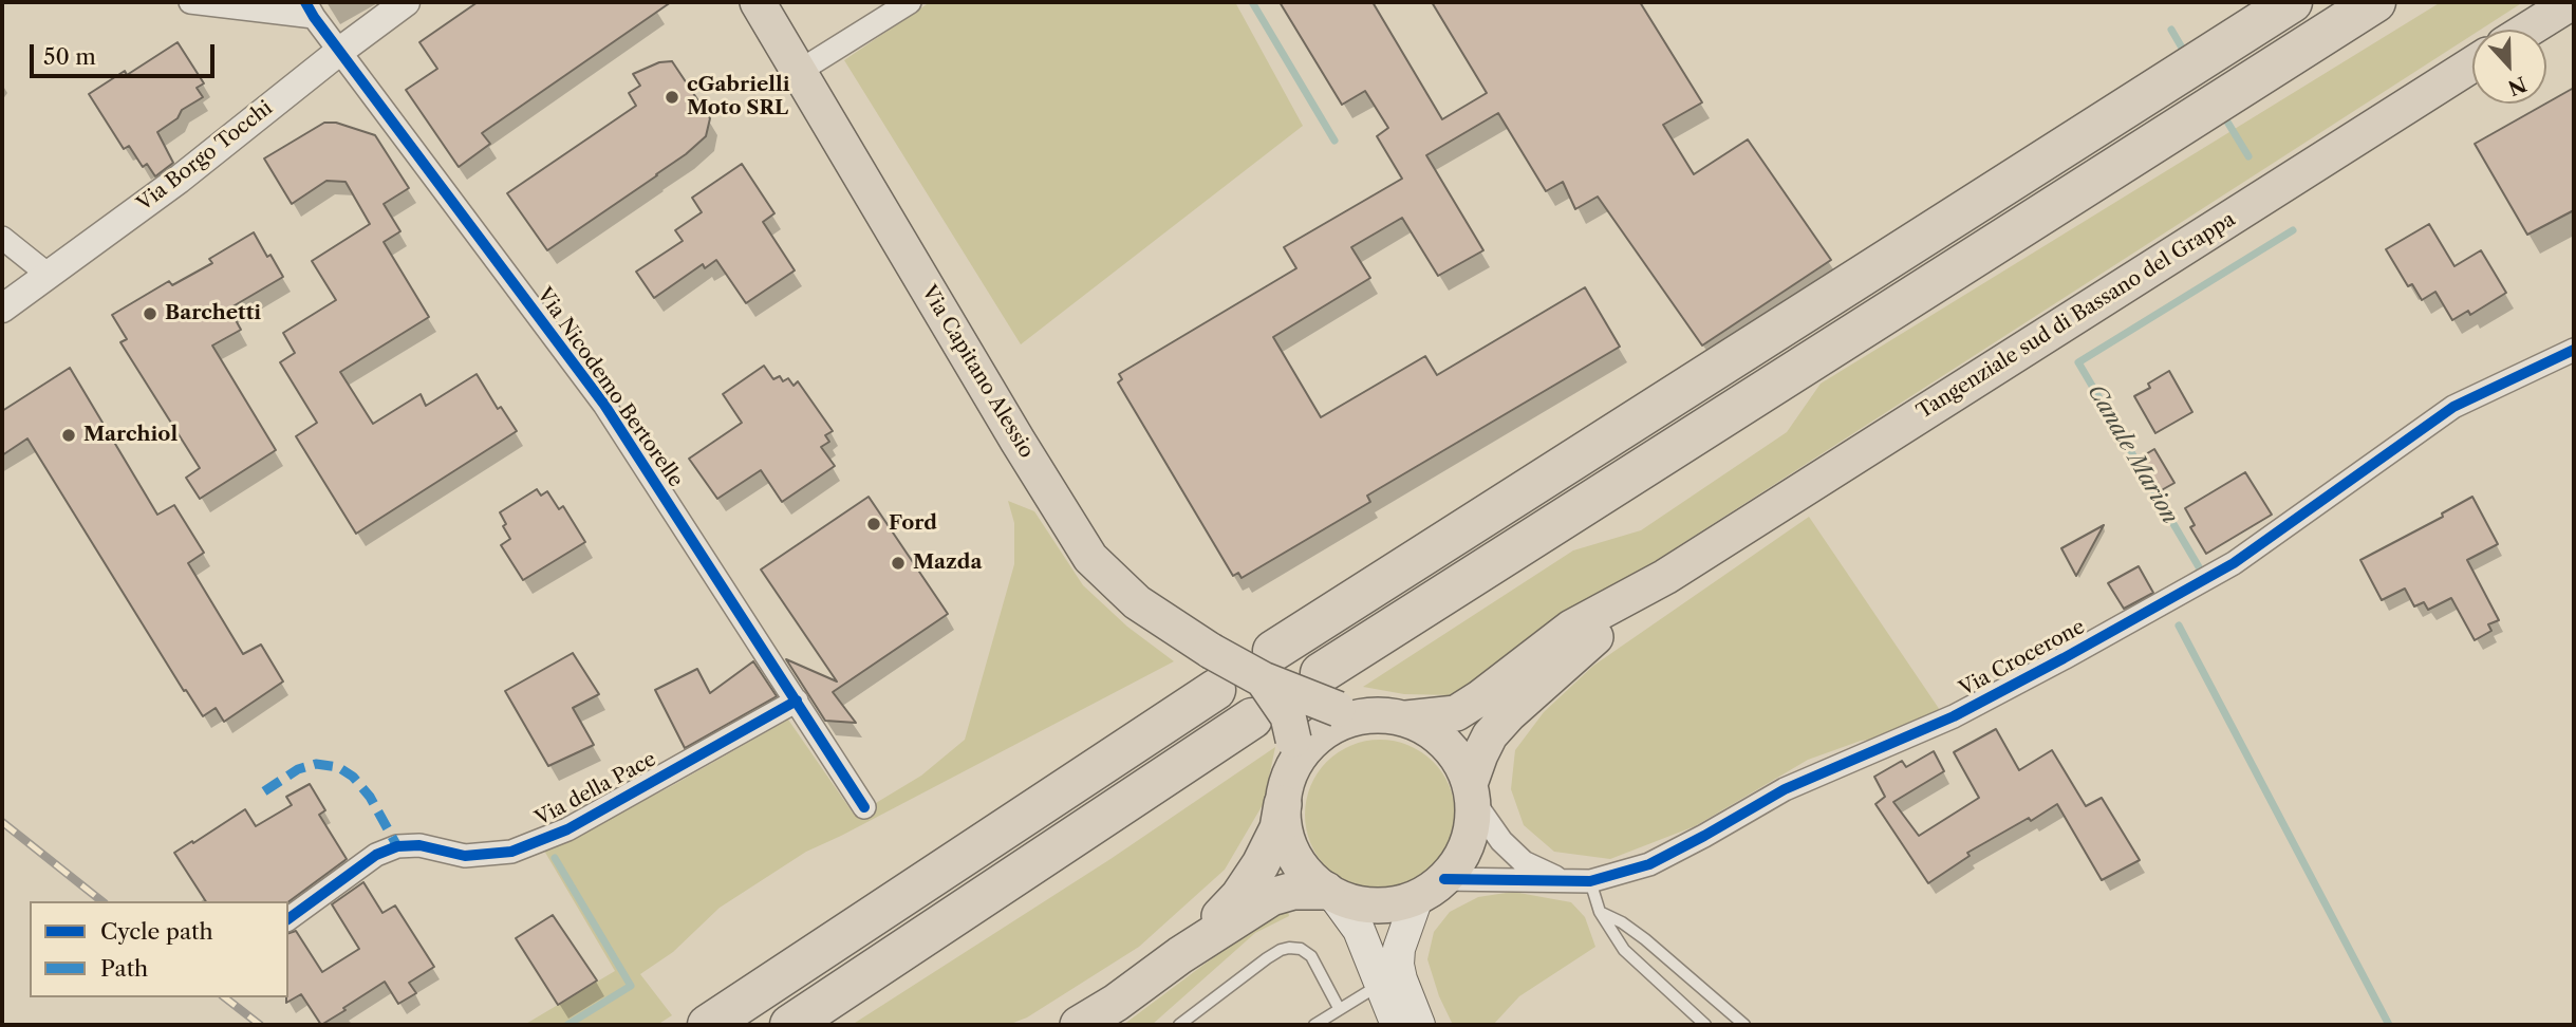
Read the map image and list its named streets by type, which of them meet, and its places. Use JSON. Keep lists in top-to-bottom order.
{
  "streets": {
    "highway": ["Tangenziale sud di Bassano del Grappa"],
    "main road": ["Via Capitano Alessio"],
    "street": [
      "Via Borgo Tocchi",
      "Via Nicodemo Bertorelle",
      "Via Crocerone",
      "Via della Pace"
    ]
  },
  "crossings": [
    ["Via Borgo Tocchi", "Via Nicodemo Bertorelle"],
    ["Tangenziale sud di Bassano del Grappa", "Via Capitano Alessio"],
    ["Tangenziale sud di Bassano del Grappa", "Via Crocerone"],
    ["Via Capitano Alessio", "Via Crocerone"],
    ["Via Nicodemo Bertorelle", "Via della Pace"]
  ],
  "water": ["Canale Marion"],
  "places": [
    "cGabrielli Moto SRL",
    "Barchetti",
    "Marchiol",
    "Ford",
    "Mazda"
  ],
  "legend": ["Cycle path", "Path"],
  "scale_bar": "50 m",
  "north": "bottom"
}
